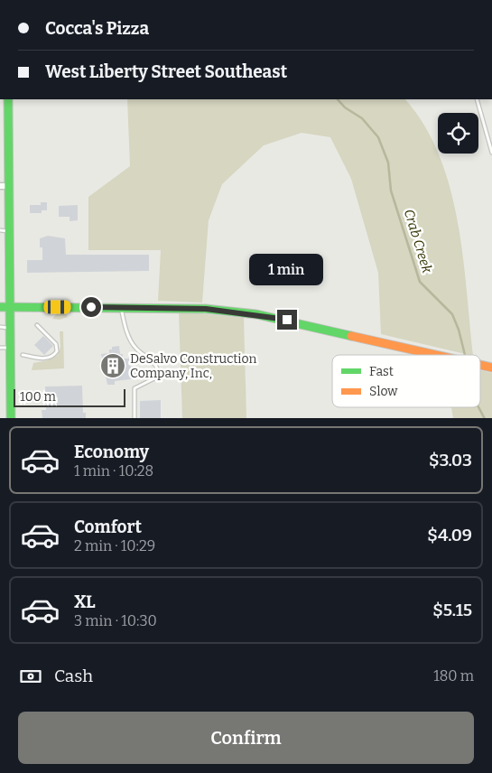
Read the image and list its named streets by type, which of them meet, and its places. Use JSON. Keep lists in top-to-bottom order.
{
  "water": ["Crab Creek"],
  "places": {
    "building": ["DeSalvo Construction Company, Inc,"]
  },
  "legend": ["Fast", "Slow"],
  "scale_bar": "100 m",
  "page": {
    "banner": ["Cocca's Pizza", "West Liberty Street Southeast"],
    "bubble": "1 min",
    "scale": "100 m",
    "list": [
      {
        "name": "Economy",
        "note": "1 min · 10:28",
        "value": "$3.03"
      },
      {
        "name": "Comfort",
        "note": "2 min · 10:29",
        "value": "$4.09"
      },
      {
        "name": "XL",
        "note": "3 min · 10:30",
        "value": "$5.15"
      }
    ],
    "pay": ["Cash", "180 m"],
    "buttons": "Confirm"
  }
}
